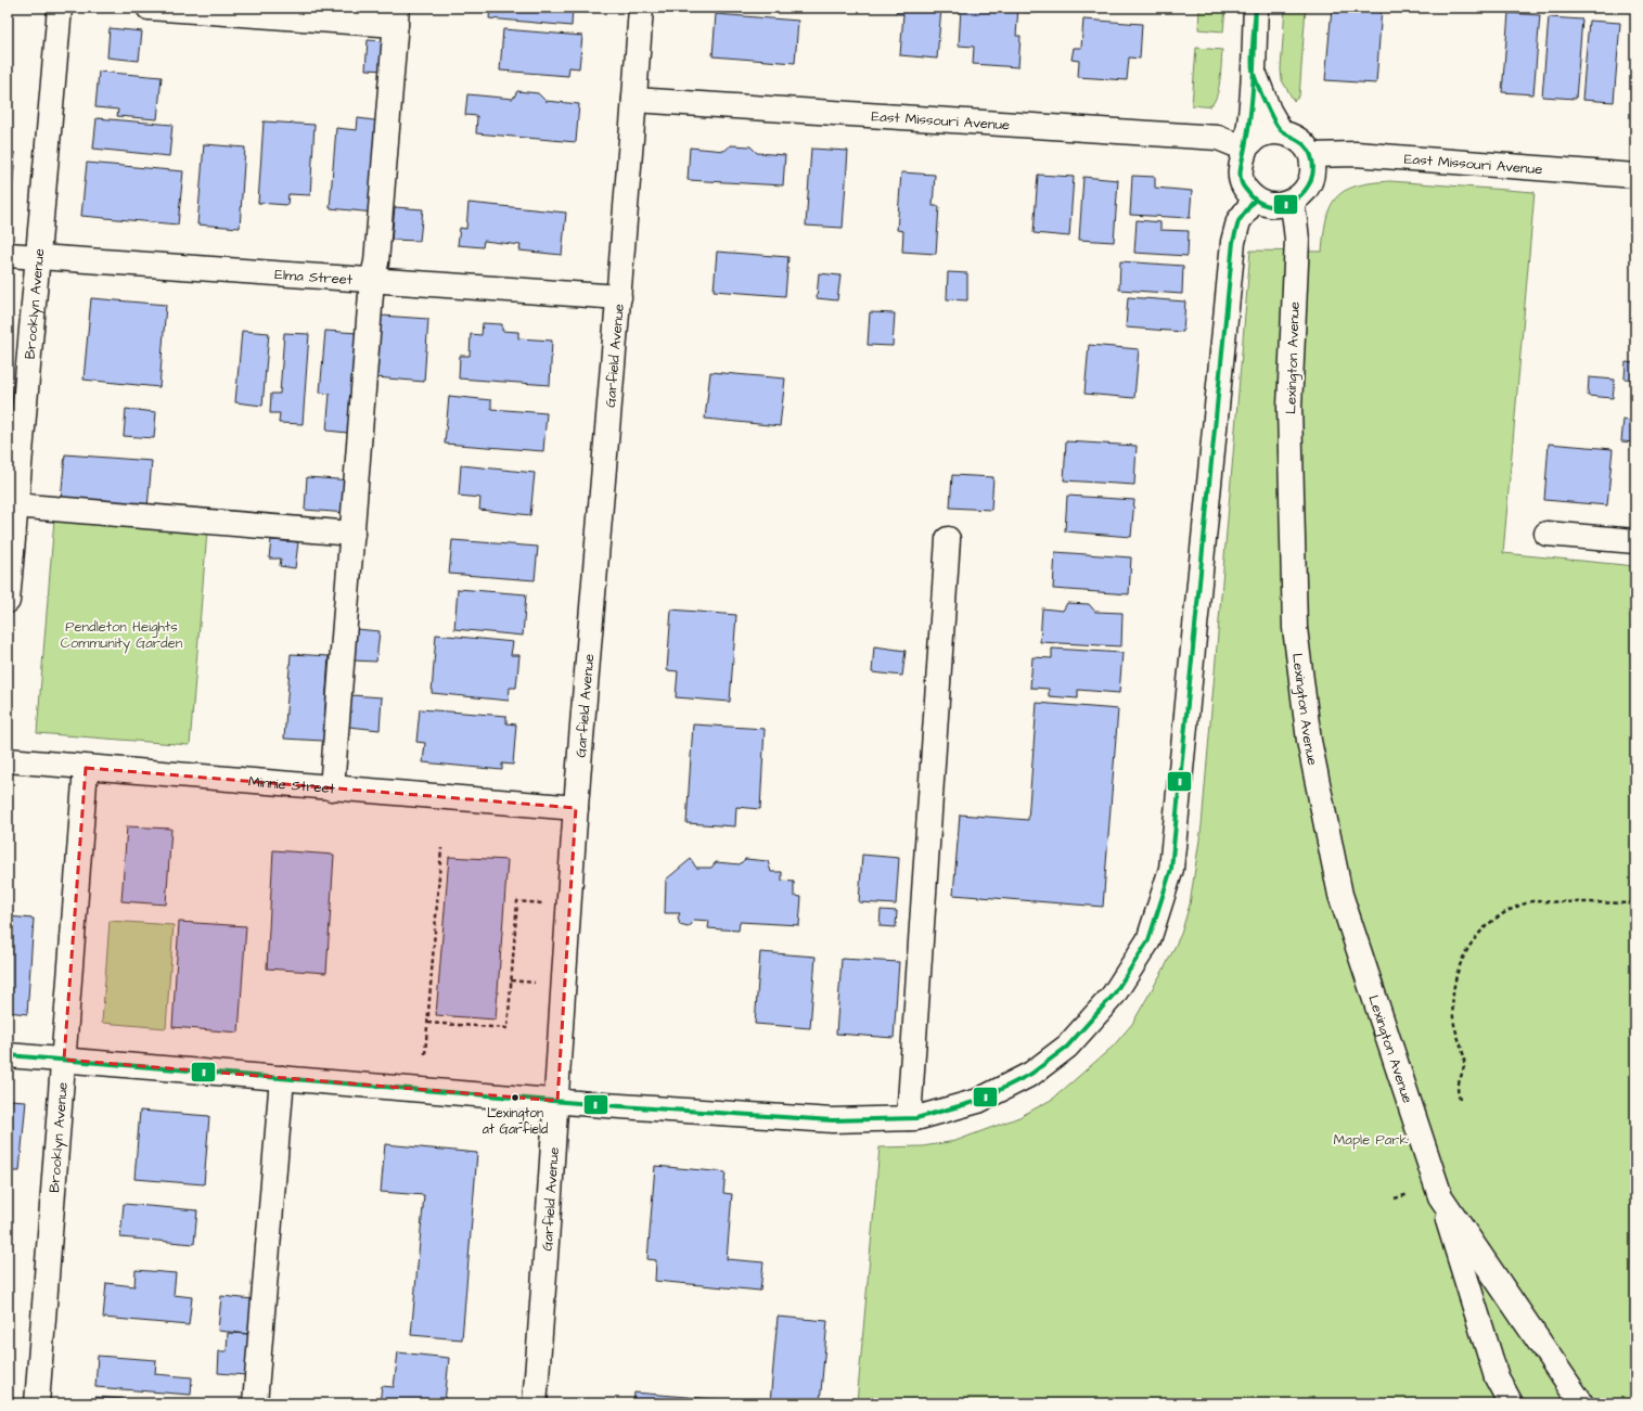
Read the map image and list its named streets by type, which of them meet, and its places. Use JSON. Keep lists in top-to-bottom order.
{
  "streets": {
    "street": [
      "East Missouri Avenue",
      "Elma Street",
      "Brooklyn Avenue",
      "Garfield Avenue",
      "Lexington Avenue",
      "Minnie Street"
    ]
  },
  "crossings": [
    ["East Missouri Avenue", "Garfield Avenue"],
    ["East Missouri Avenue", "Lexington Avenue"],
    ["Elma Street", "Brooklyn Avenue"],
    ["Elma Street", "Garfield Avenue"],
    ["Brooklyn Avenue", "Minnie Street"],
    ["Garfield Avenue", "Minnie Street"]
  ],
  "parks": ["Pendleton Heights Community Garden", "Maple Park"],
  "places": ["Lexington at Garfield"],
  "lines": ["transit line 11"]
}
